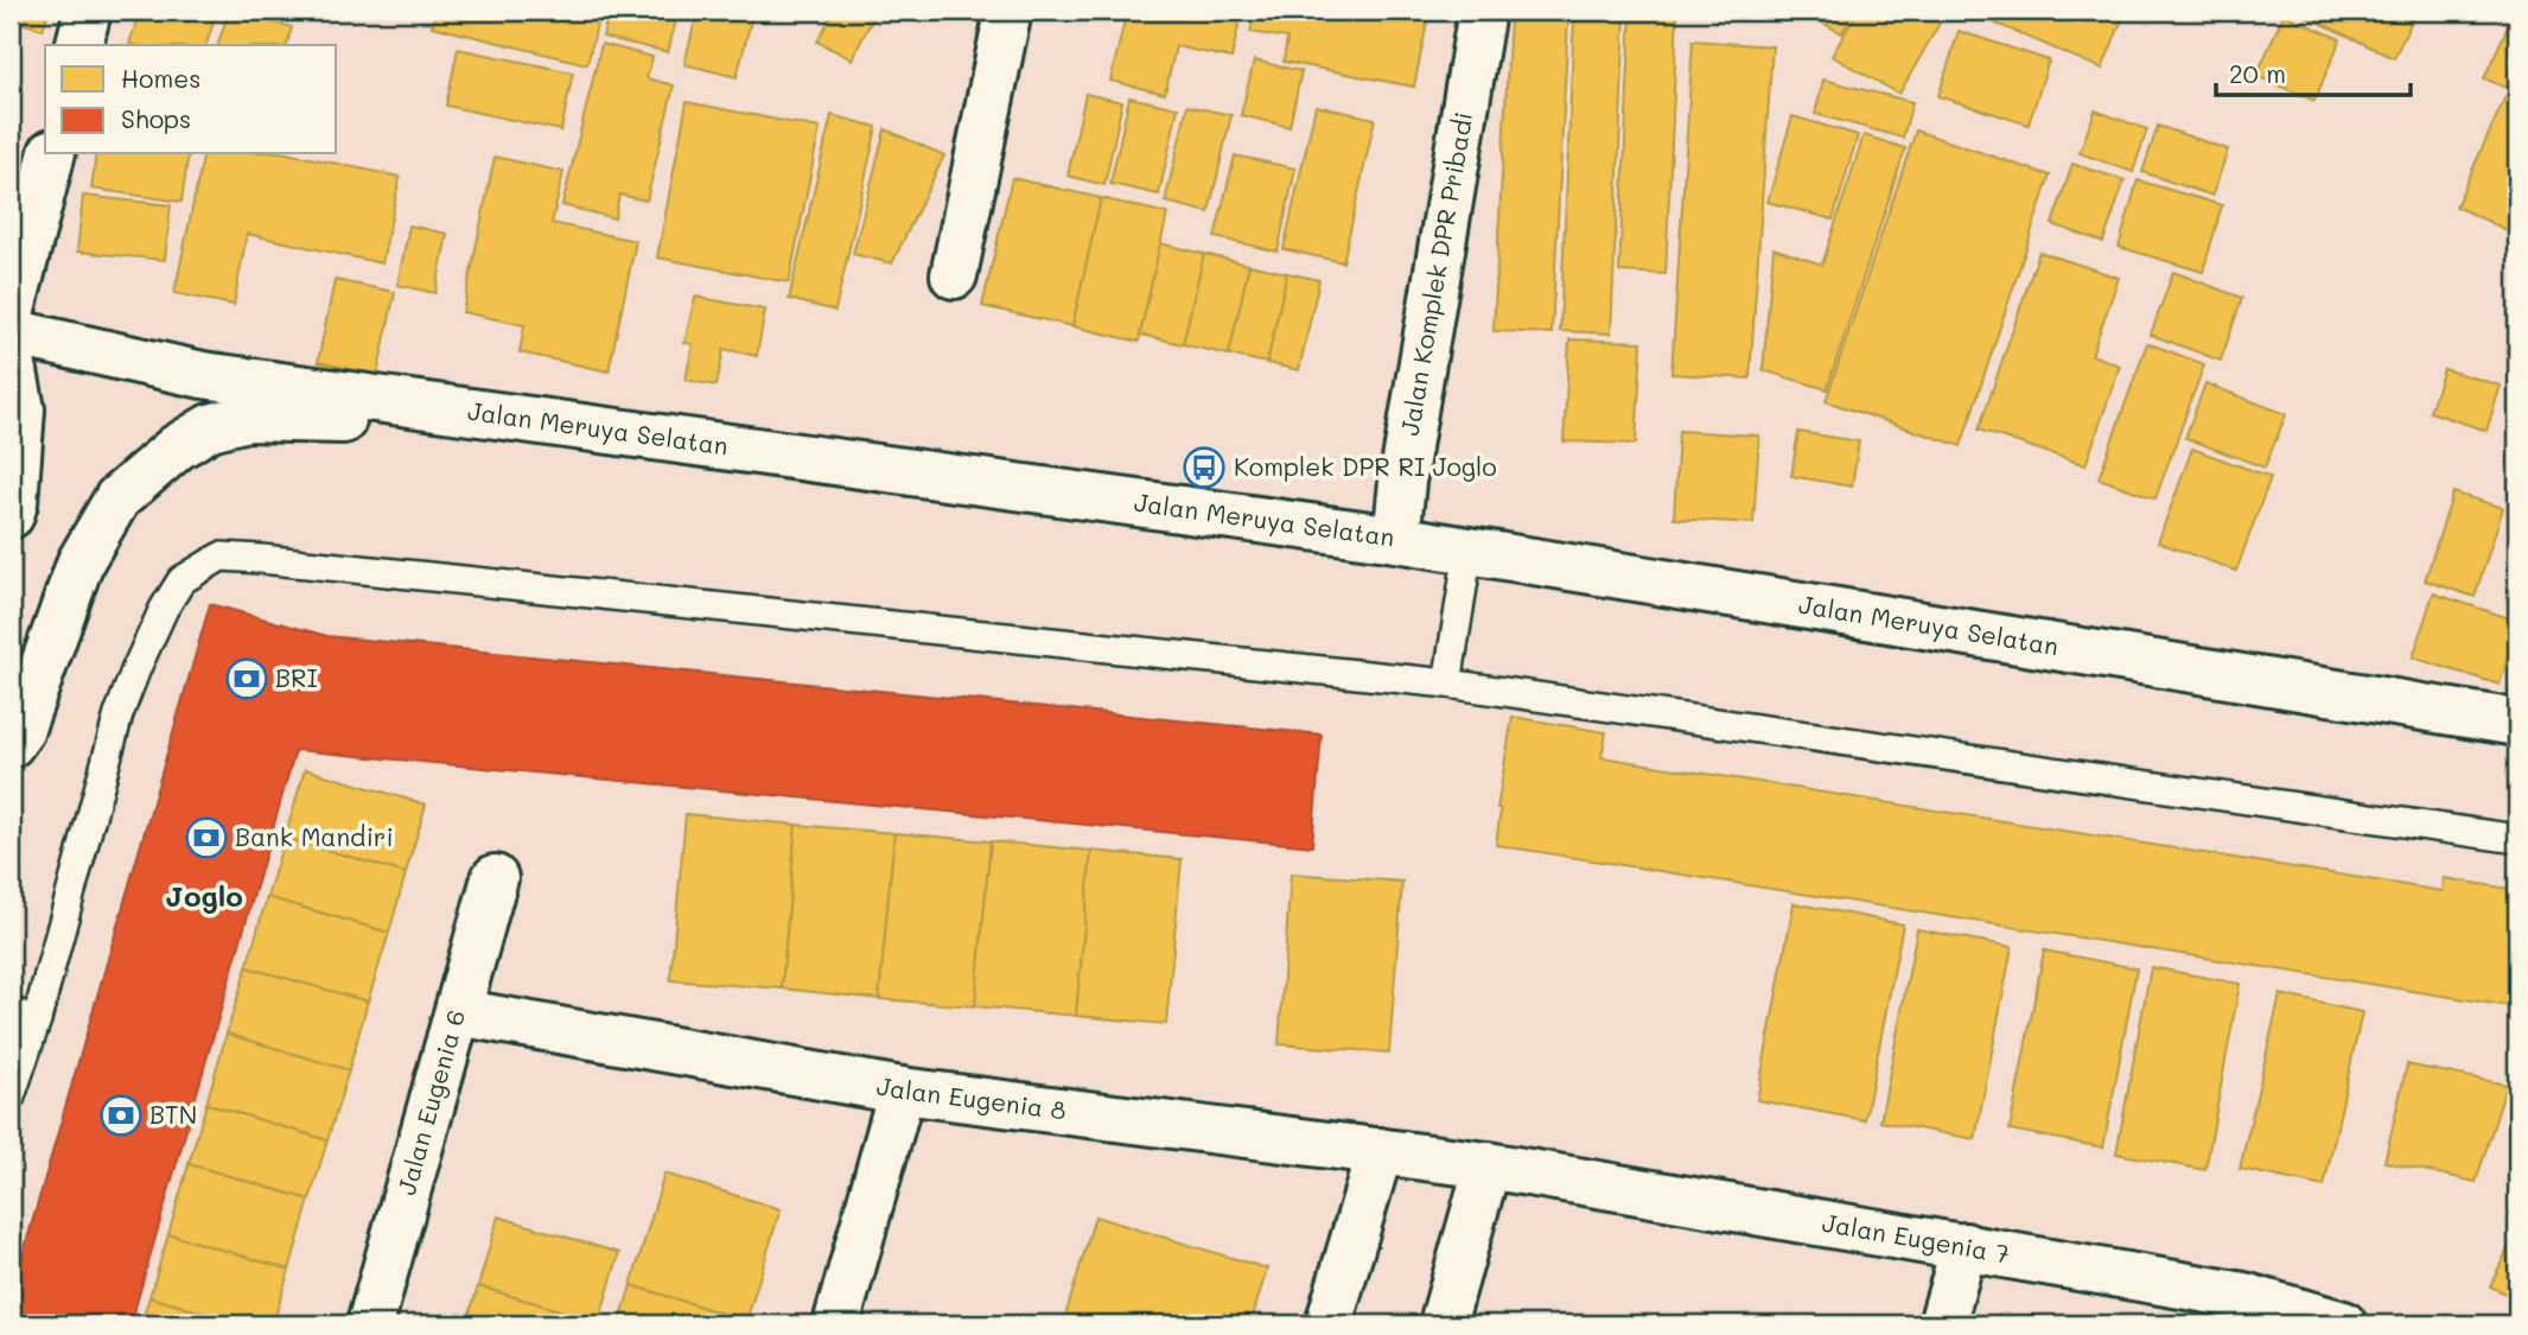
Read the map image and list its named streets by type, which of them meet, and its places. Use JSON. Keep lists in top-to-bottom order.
{
  "streets": {
    "street": [
      "Jalan Komplek DPR Pribadi",
      "Jalan Meruya Selatan",
      "Jalan Eugenia 8",
      "Jalan Eugenia 6",
      "Jalan Eugenia 7"
    ]
  },
  "crossings": [
    ["Jalan Komplek DPR Pribadi", "Jalan Meruya Selatan"],
    ["Jalan Eugenia 8", "Jalan Eugenia 6"],
    ["Jalan Eugenia 8", "Jalan Eugenia 7"]
  ],
  "districts": ["Joglo"],
  "places": {
    "bus stop": ["Komplek DPR RI Joglo"],
    "bank": ["BRI", "Bank Mandiri", "BTN"]
  },
  "legend": ["Homes", "Shops"],
  "scale_bar": "20 m"
}
